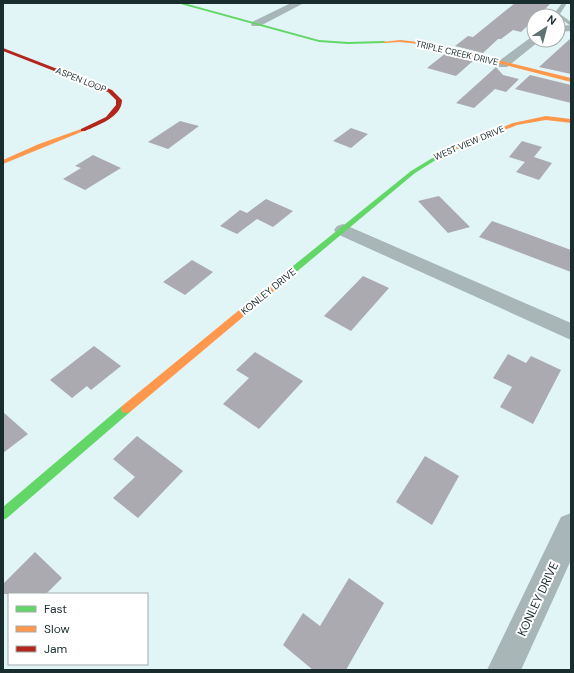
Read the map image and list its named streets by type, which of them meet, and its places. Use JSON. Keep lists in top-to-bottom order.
{
  "streets": {
    "street": [
      "TRIPLE CREEK DRIVE",
      "ASPEN LOOP",
      "WEST VIEW DRIVE",
      "KONLEY DRIVE"
    ]
  },
  "crossings": [
    ["WEST VIEW DRIVE", "KONLEY DRIVE"]
  ],
  "legend": ["Fast", "Slow", "Jam"],
  "north": "top right"
}
